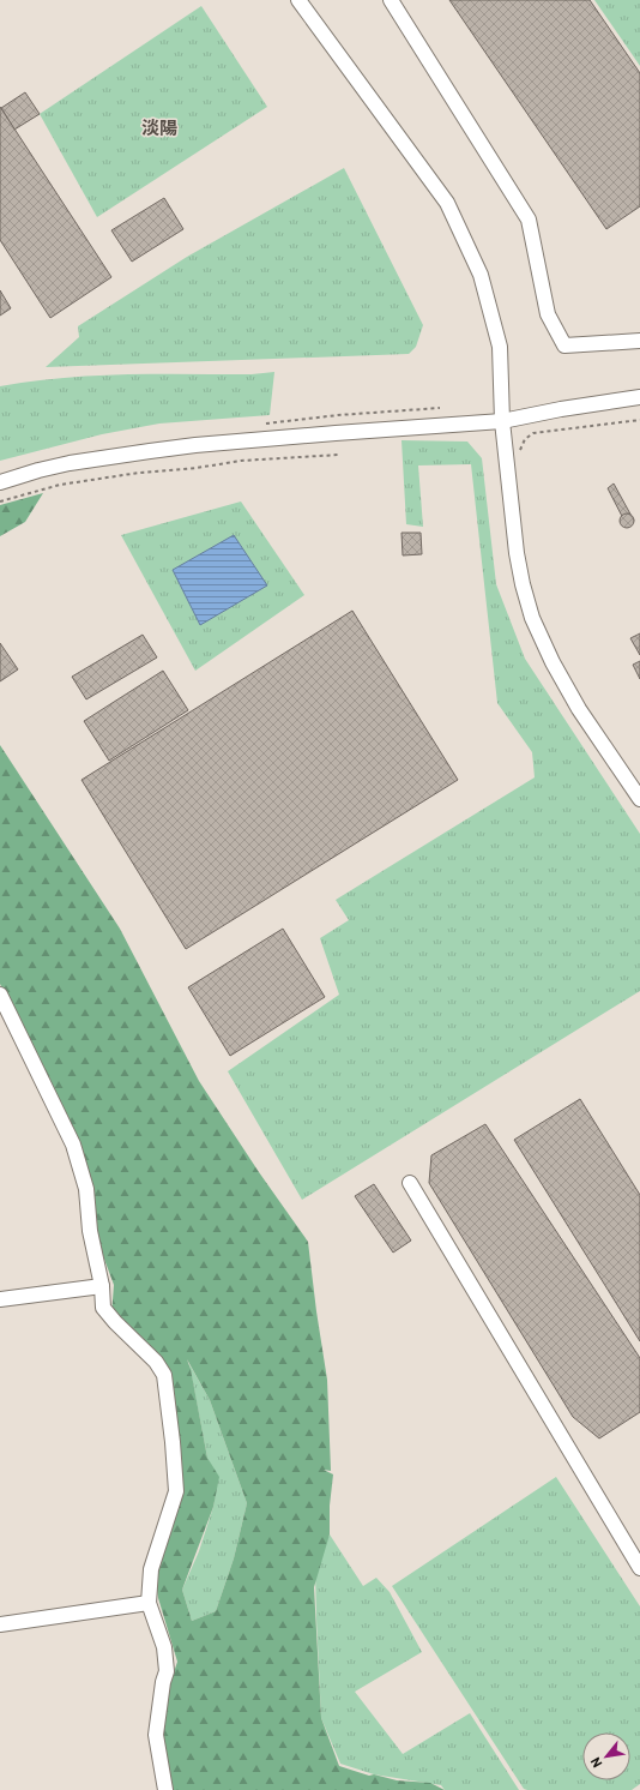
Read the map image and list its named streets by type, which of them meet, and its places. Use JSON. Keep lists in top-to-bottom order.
{
  "districts": ["淡陽"],
  "north": "bottom left"
}
